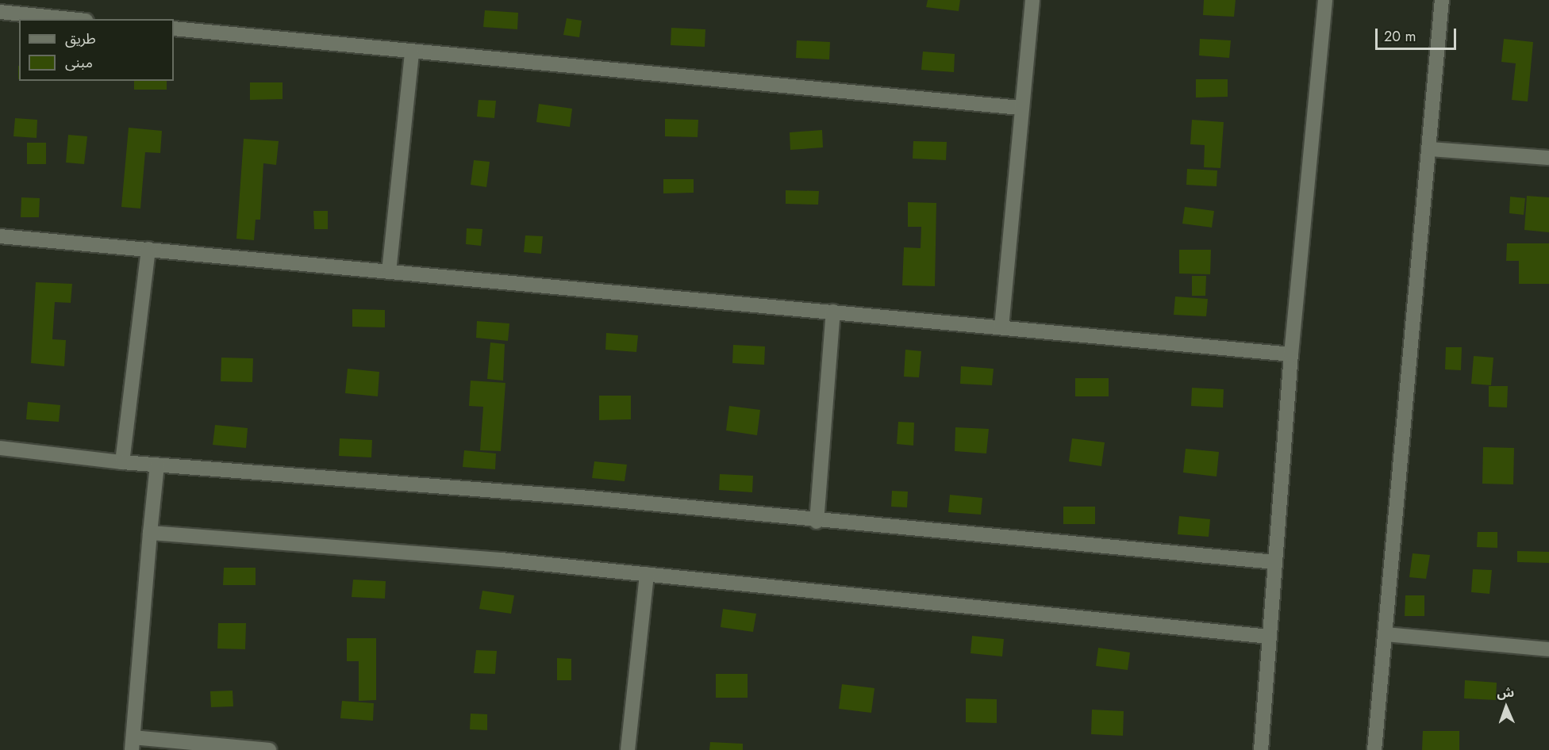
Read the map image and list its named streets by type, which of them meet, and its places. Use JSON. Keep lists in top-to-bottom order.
{
  "legend": ["طريق", "مبنى"],
  "scale_bar": "20 m",
  "north": "top"
}
